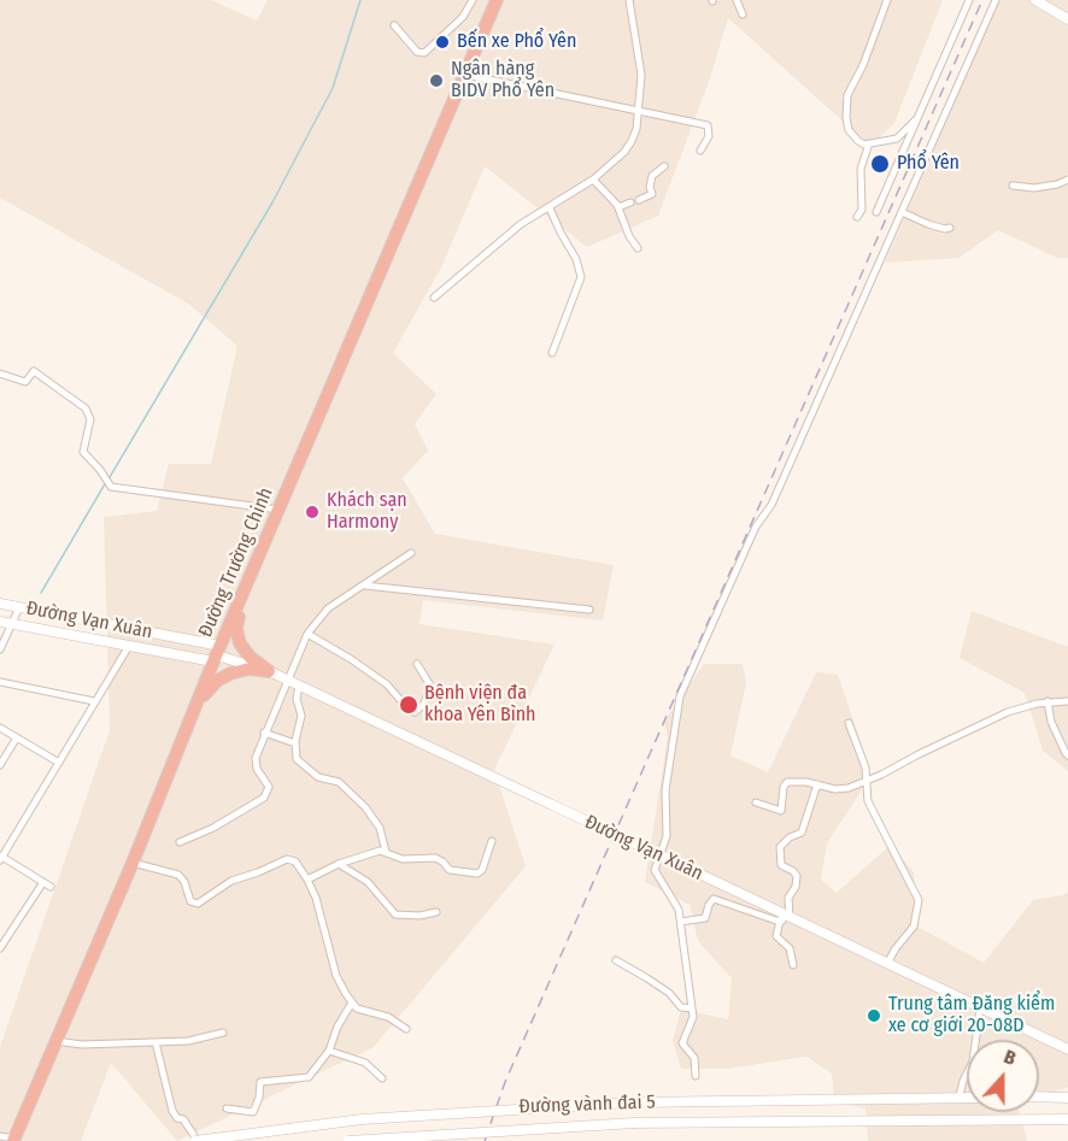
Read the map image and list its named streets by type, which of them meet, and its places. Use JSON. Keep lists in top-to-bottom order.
{
  "streets": {
    "highway": ["Đường Trường Chinh"],
    "main road": ["Đường Vạn Xuân", "Đường vành đai 5"]
  },
  "crossings": [
    ["Đường Trường Chinh", "Đường Vạn Xuân"]
  ],
  "places": [
    "Bến xe Phổ Yên",
    "Ngân hàng BIDV Phổ Yên",
    "Phổ Yên",
    "Khách sạn Harmony",
    "Bệnh viện đa khoa Yên Bình",
    "Trung tâm Đăng kiểm xe cơ giới 20-08D"
  ],
  "north": "top"
}
